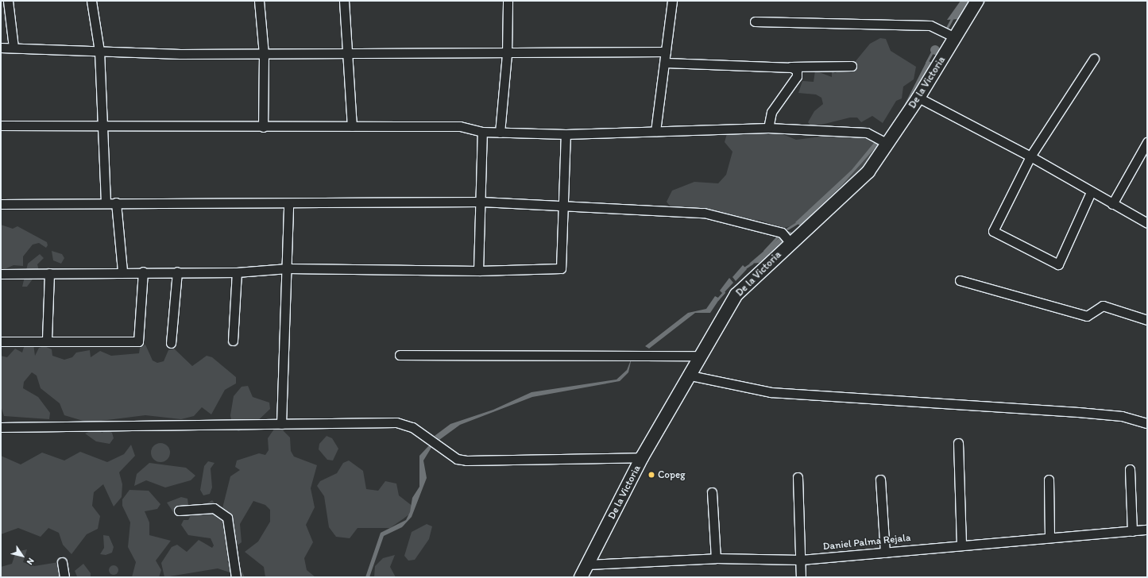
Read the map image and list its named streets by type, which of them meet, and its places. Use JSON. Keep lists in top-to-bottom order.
{
  "streets": {
    "main road": ["De la Victoria"],
    "street": ["Daniel Palma Rejala"]
  },
  "crossings": [
    ["De la Victoria", "Daniel Palma Rejala"]
  ],
  "places": ["Copeg"],
  "north": "bottom right"
}
